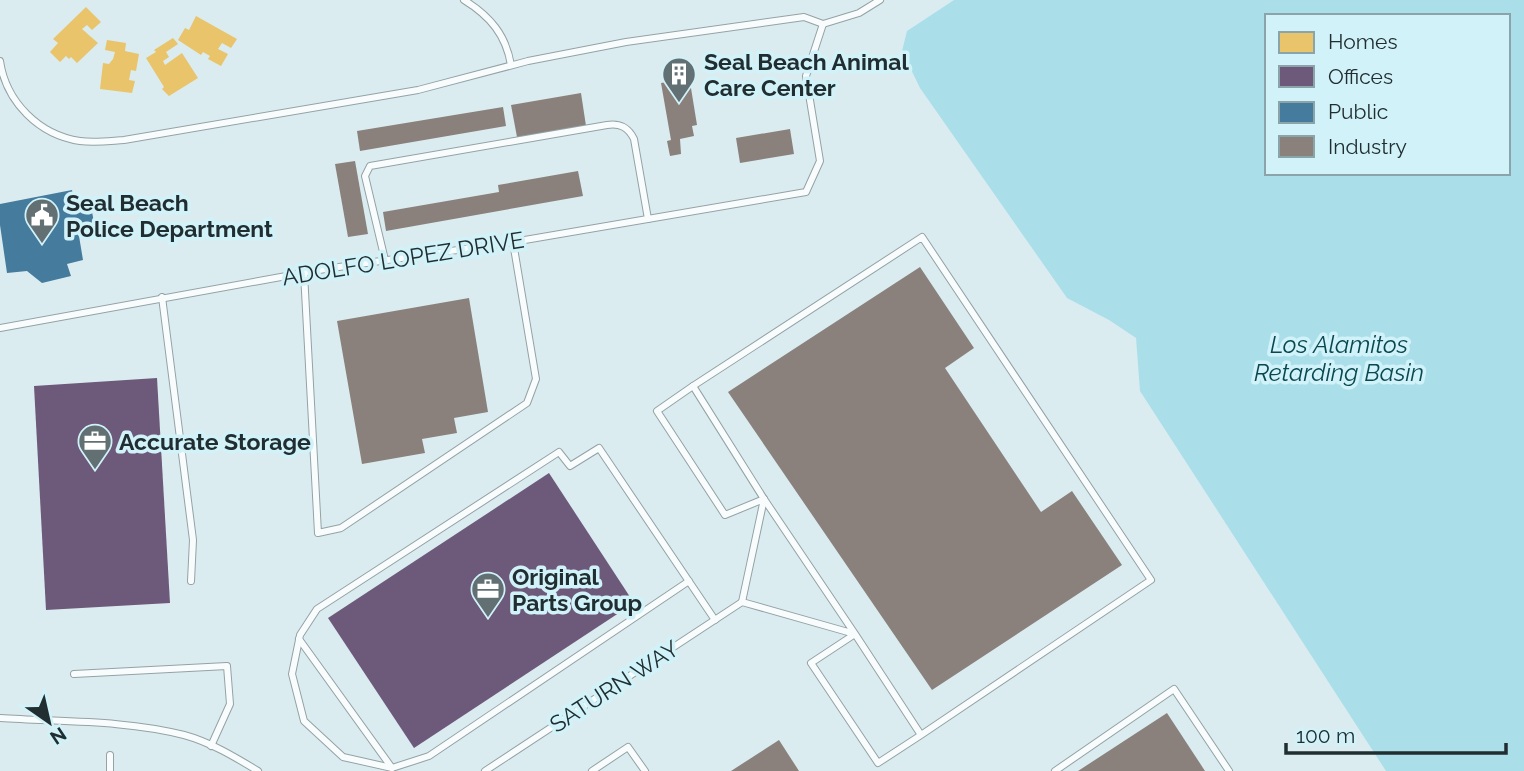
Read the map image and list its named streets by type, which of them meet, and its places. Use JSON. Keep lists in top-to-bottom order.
{
  "streets": {
    "lane": ["ADOLFO LOPEZ DRIVE", "SATURN WAY"]
  },
  "water": ["Los Alamitos Retarding Basin"],
  "places": {
    "building": ["Seal Beach Animal Care Center"],
    "public building": ["Seal Beach Police Department"],
    "office": ["Accurate Storage", "Original Parts Group"]
  },
  "legend": [
    "Homes",
    "Offices",
    "Public",
    "Industry"
  ],
  "scale_bar": "100 m",
  "north": "bottom right"
}
